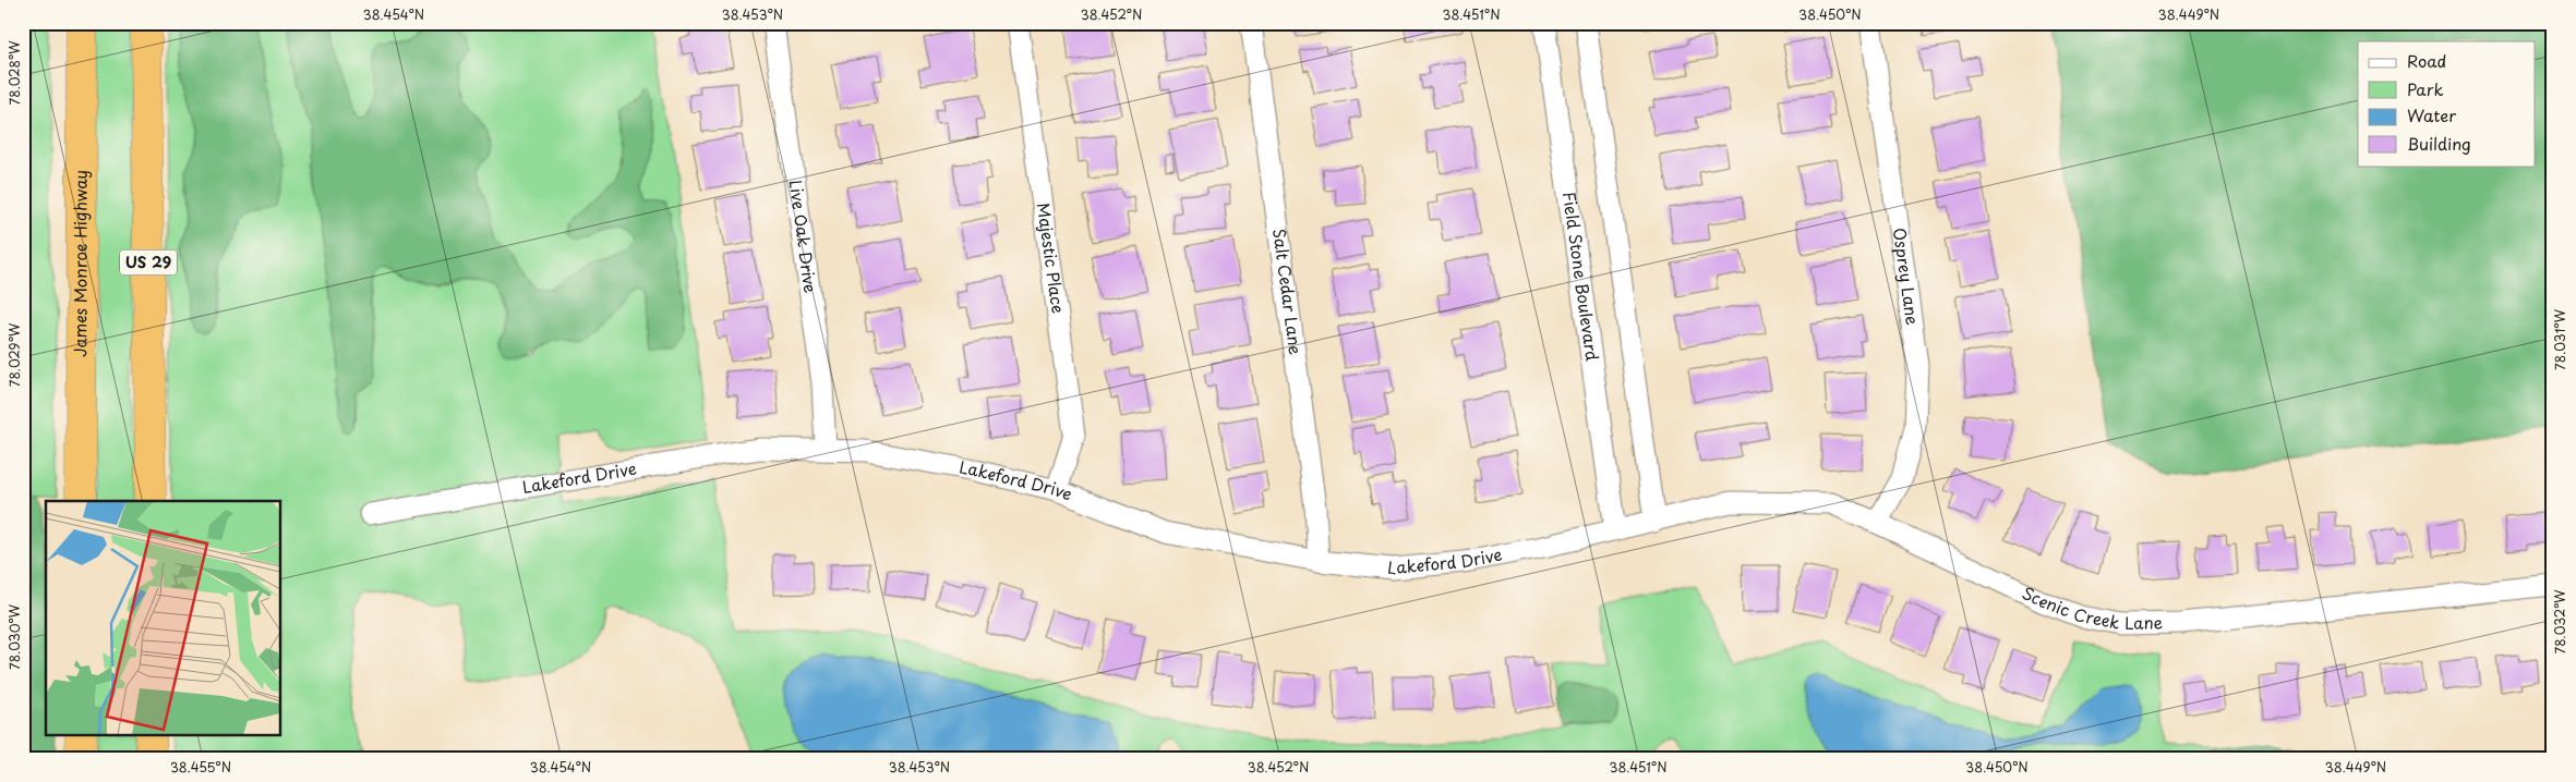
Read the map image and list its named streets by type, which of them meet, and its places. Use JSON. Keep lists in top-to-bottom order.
{
  "streets": {
    "highway": ["US 29", "James Monroe Highway"],
    "street": [
      "Live Oak Drive",
      "Majestic Place",
      "Field Stone Boulevard",
      "Osprey Lane",
      "Salt Cedar Lane",
      "Lakeford Drive",
      "Scenic Creek Lane"
    ]
  },
  "crossings": [
    ["Live Oak Drive", "Lakeford Drive"],
    ["Majestic Place", "Lakeford Drive"],
    ["Field Stone Boulevard", "Lakeford Drive"],
    ["Osprey Lane", "Scenic Creek Lane"],
    ["Salt Cedar Lane", "Lakeford Drive"],
    ["Lakeford Drive", "Scenic Creek Lane"]
  ],
  "legend": [
    "Road",
    "Park",
    "Water",
    "Building"
  ],
  "coordinates": [
    "38.454°N",
    "38.453°N",
    "38.452°N",
    "38.451°N",
    "38.450°N",
    "38.449°N",
    "78.028°W",
    "78.031°W",
    "78.029°W",
    "78.032°W",
    "78.030°W",
    "38.455°N"
  ]
}
